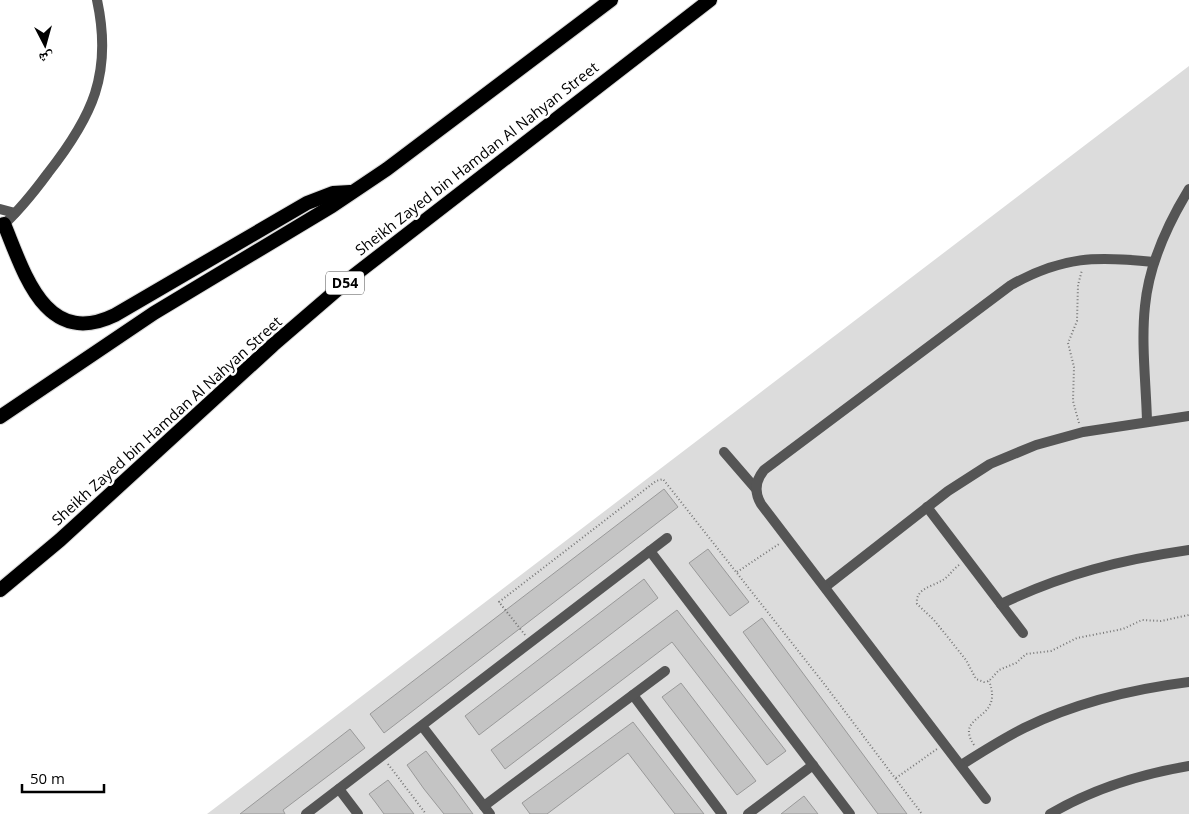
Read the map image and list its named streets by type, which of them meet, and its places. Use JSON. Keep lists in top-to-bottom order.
{
  "streets": {
    "highway": ["Sheikh Zayed bin Hamdan Al Nahyan Street", "D54"]
  },
  "scale_bar": "50 m",
  "north": "bottom"
}
